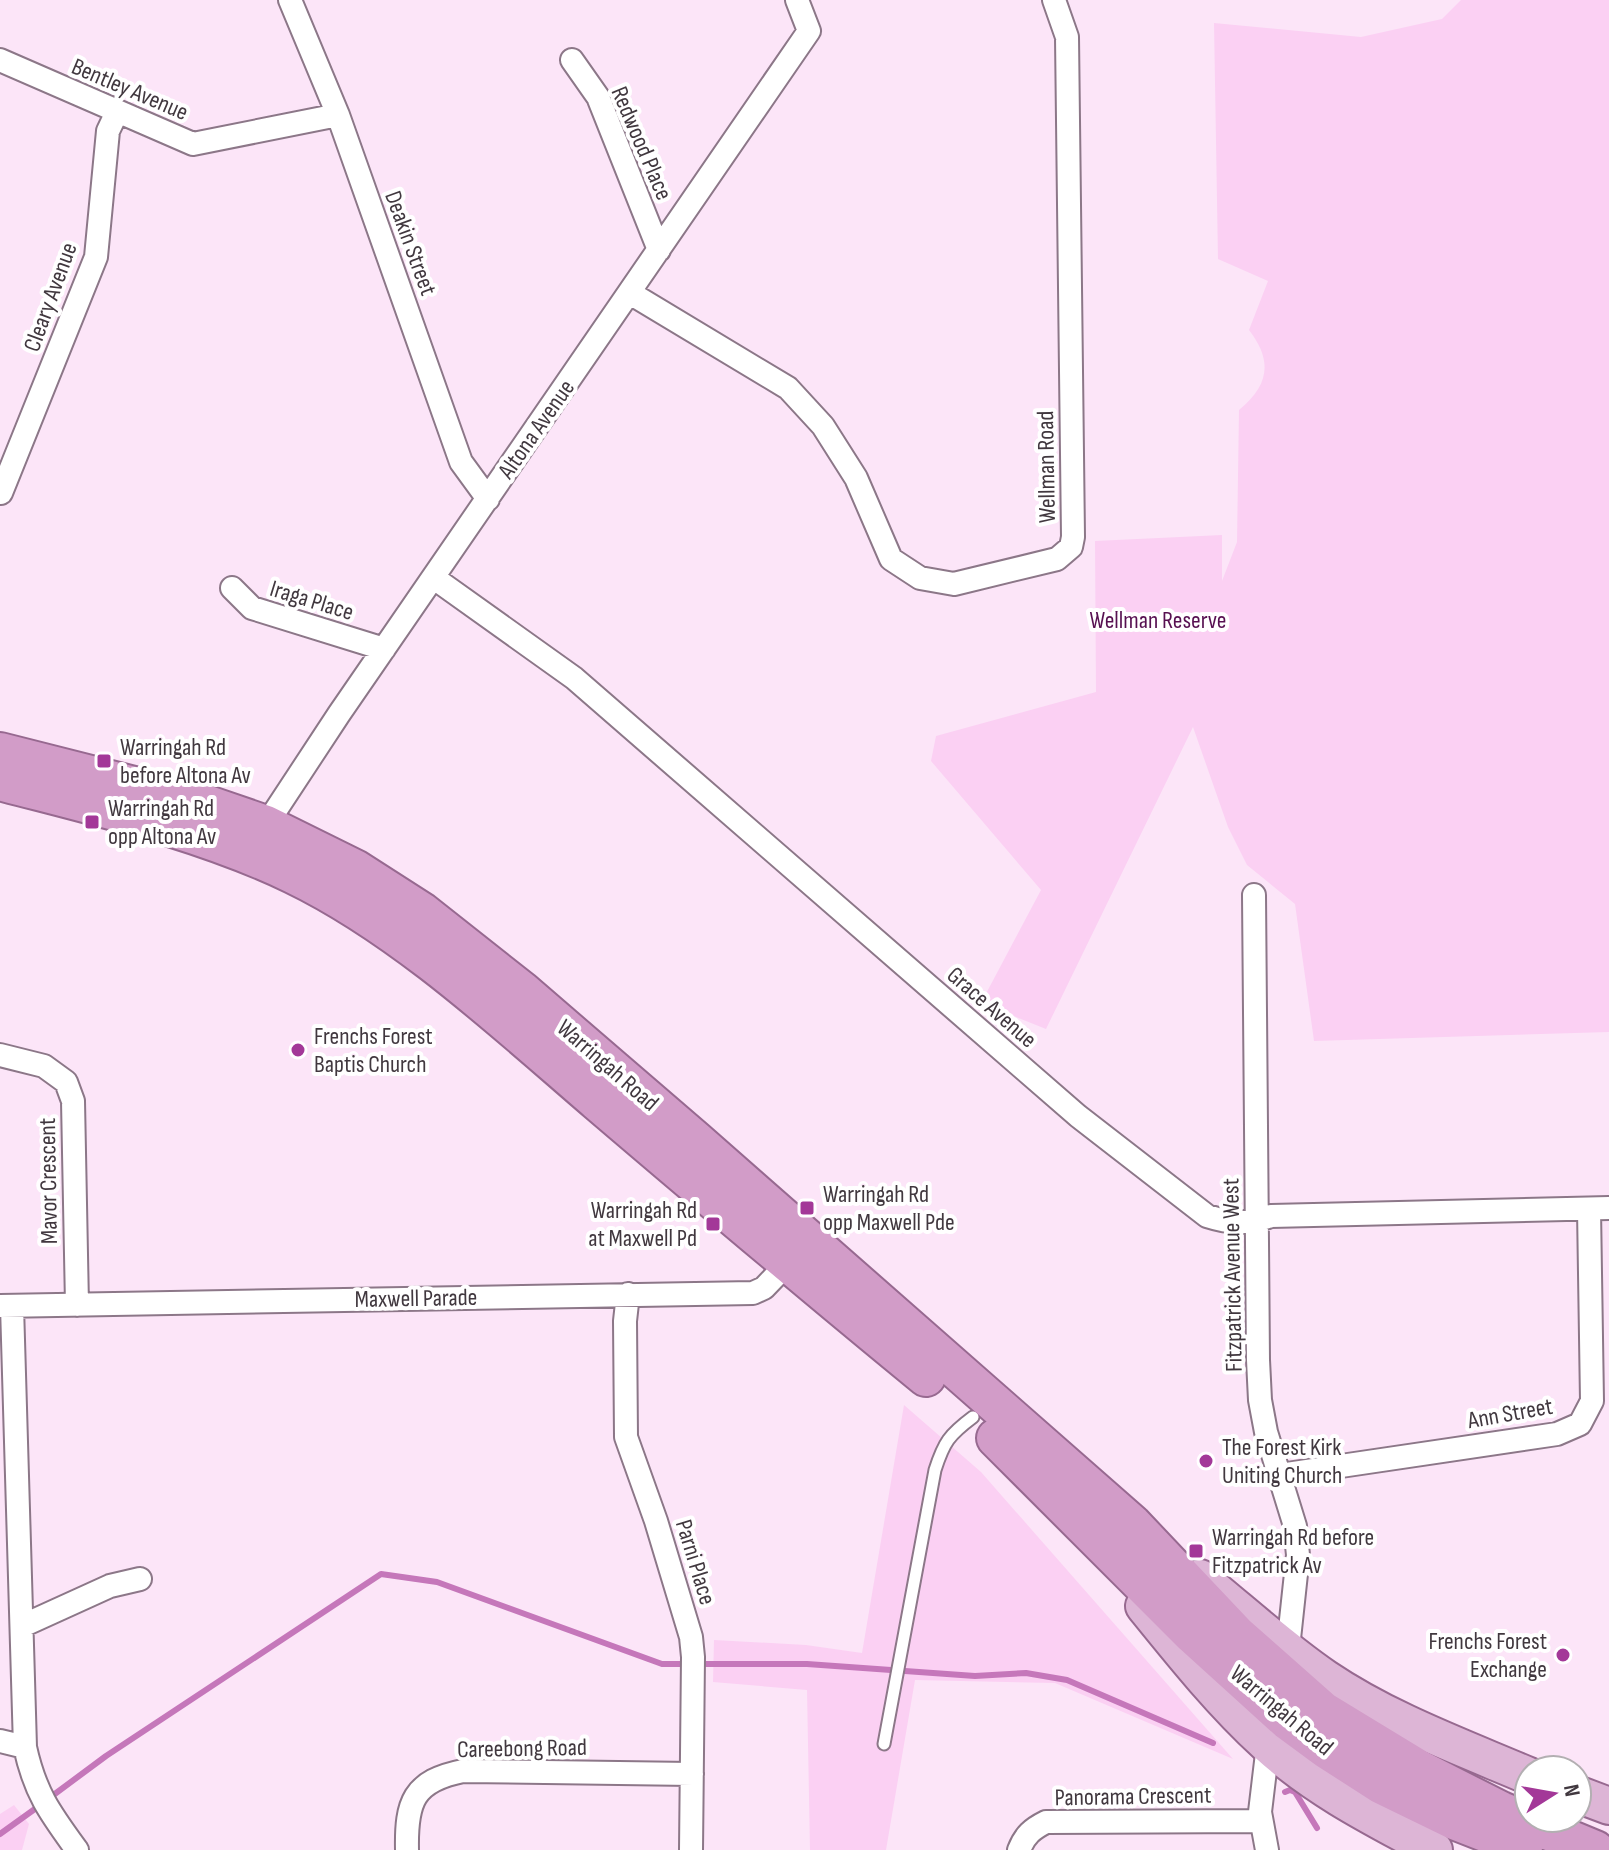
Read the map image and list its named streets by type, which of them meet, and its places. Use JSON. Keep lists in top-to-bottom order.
{
  "streets": {
    "highway": ["Warringah Road"],
    "street": [
      "Bentley Avenue",
      "Redwood Place",
      "Deakin Street",
      "Cleary Avenue",
      "Altona Avenue",
      "Wellman Road",
      "Iraga Place",
      "Grace Avenue",
      "Mavor Crescent",
      "Fitzpatrick Avenue West",
      "Maxwell Parade",
      "Ann Street",
      "Parni Place",
      "Careebong Road",
      "Panorama Crescent"
    ]
  },
  "crossings": [
    ["Bentley Avenue", "Deakin Street"],
    ["Bentley Avenue", "Cleary Avenue"],
    ["Redwood Place", "Altona Avenue"],
    ["Deakin Street", "Altona Avenue"],
    ["Altona Avenue", "Wellman Road"],
    ["Altona Avenue", "Iraga Place"],
    ["Altona Avenue", "Grace Avenue"],
    ["Altona Avenue", "Warringah Road"],
    ["Grace Avenue", "Fitzpatrick Avenue West"],
    ["Grace Avenue", "Ann Street"],
    ["Warringah Road", "Fitzpatrick Avenue West"],
    ["Warringah Road", "Maxwell Parade"],
    ["Mavor Crescent", "Maxwell Parade"],
    ["Fitzpatrick Avenue West", "Ann Street"],
    ["Maxwell Parade", "Parni Place"],
    ["Parni Place", "Careebong Road"]
  ],
  "parks": ["Wellman Reserve"],
  "places": {
    "transit": [
      "Warringah Rd before Altona Av",
      "Warringah Rd opp Altona Av",
      "Warringah Rd opp Maxwell Pde",
      "Warringah Rd at Maxwell Pd",
      "Warringah Rd before Fitzpatrick Av"
    ],
    "other": ["Frenchs Forest Baptis Church", "The Forest Kirk Uniting Church", "Frenchs Forest Exchange"]
  },
  "north": "right"
}
